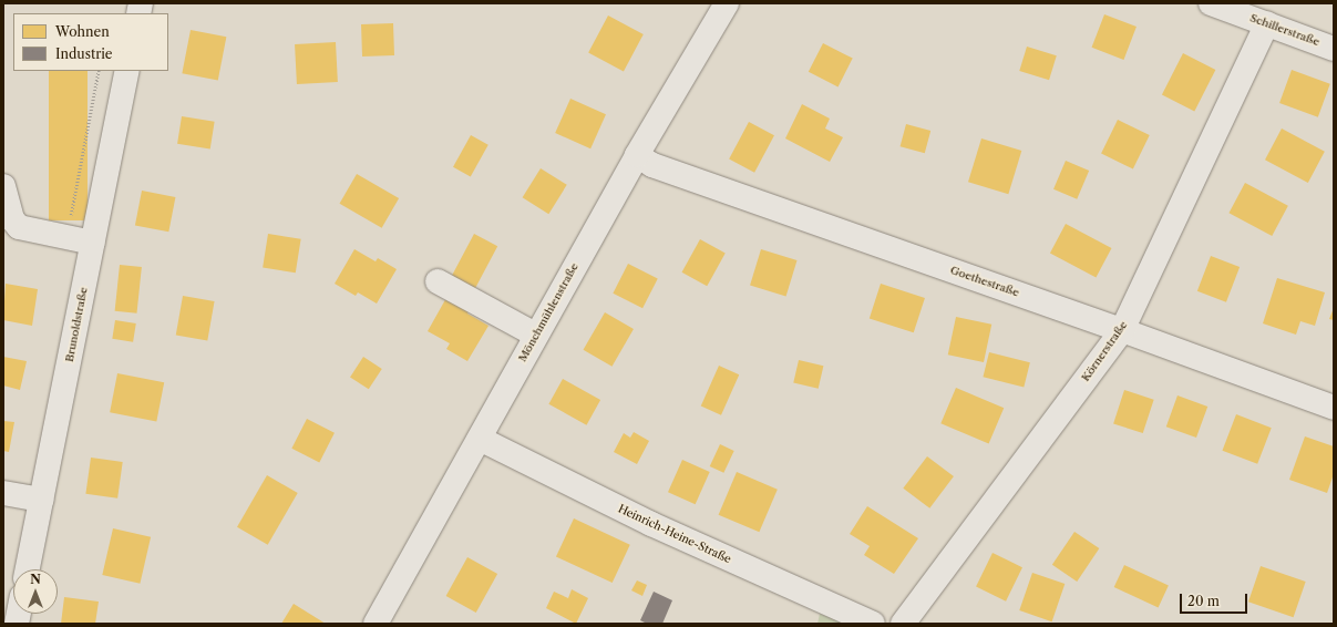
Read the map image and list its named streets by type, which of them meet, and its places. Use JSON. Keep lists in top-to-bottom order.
{
  "streets": {
    "street": [
      "Schillerstraße",
      "Goethestraße",
      "Mönchmühlenstraße",
      "Brunoldstraße",
      "Körnerstraße",
      "Heinrich-Heine-Straße"
    ]
  },
  "crossings": [
    ["Schillerstraße", "Körnerstraße"],
    ["Goethestraße", "Mönchmühlenstraße"],
    ["Goethestraße", "Körnerstraße"],
    ["Mönchmühlenstraße", "Heinrich-Heine-Straße"]
  ],
  "legend": ["Wohnen", "Industrie"],
  "scale_bar": "20 m",
  "north": "top"
}
